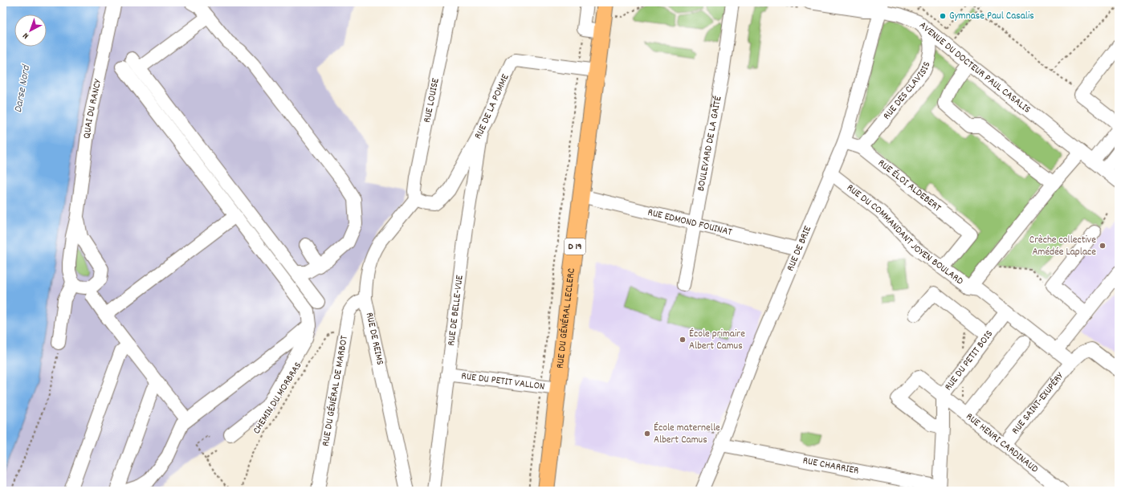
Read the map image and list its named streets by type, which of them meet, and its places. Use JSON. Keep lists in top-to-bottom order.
{
  "streets": {
    "main road": ["D 19", "RUE DU GÉNÉRAL LECLERC"],
    "street": [
      "AVENUE DU DOCTEUR PAUL CASALIS",
      "RUE DES CLAVISIS",
      "RUE LOUISE",
      "RUE DE LA POMME",
      "QUAI DU RANCY",
      "BOULEVARD DE LA GAÎTÉ",
      "RUE ÉLOI ALDEBERT",
      "RUE EDMOND FOUINAT",
      "RUE DU COMMANDANT JOYEN BOULARD",
      "RUE DE BRIE",
      "RUE DE BELLE-VUE",
      "RUE DE REIMS",
      "RUE DU PETIT BOIS",
      "RUE DU PETIT VALLON",
      "RUE DU GÉNÉRAL DE MARBOT",
      "RUE SAINT-EXUPÉRY",
      "RUE HENRI CARDINAUD",
      "RUE CHARRIER"
    ],
    "path": ["CHEMIN DU MORBRAS"]
  },
  "crossings": [
    ["AVENUE DU DOCTEUR PAUL CASALIS", "RUE DES CLAVISIS"],
    ["AVENUE DU DOCTEUR PAUL CASALIS", "RUE DE BRIE"],
    ["RUE DES CLAVISIS", "RUE ÉLOI ALDEBERT"],
    ["RUE LOUISE", "RUE DE LA POMME"],
    ["RUE LOUISE", "RUE DE REIMS"],
    ["RUE DE LA POMME", "RUE DE BELLE-VUE"],
    ["RUE DE LA POMME", "RUE DU GÉNÉRAL LECLERC"],
    ["RUE DE LA POMME", "RUE DE REIMS"],
    ["BOULEVARD DE LA GAÎTÉ", "RUE EDMOND FOUINAT"],
    ["RUE ÉLOI ALDEBERT", "RUE DU COMMANDANT JOYEN BOULARD"],
    ["RUE ÉLOI ALDEBERT", "RUE DE BRIE"],
    ["RUE EDMOND FOUINAT", "RUE DE BRIE"],
    ["RUE EDMOND FOUINAT", "RUE DU GÉNÉRAL LECLERC"],
    ["RUE DU COMMANDANT JOYEN BOULARD", "RUE DE BRIE"],
    ["RUE DU COMMANDANT JOYEN BOULARD", "RUE DU PETIT BOIS"],
    ["RUE DU COMMANDANT JOYEN BOULARD", "RUE SAINT-EXUPÉRY"],
    ["RUE DE BRIE", "RUE CHARRIER"],
    ["RUE DE BELLE-VUE", "RUE DU PETIT VALLON"],
    ["RUE DU GÉNÉRAL LECLERC", "RUE DU PETIT VALLON"],
    ["RUE DE REIMS", "RUE DU GÉNÉRAL DE MARBOT"],
    ["RUE DU PETIT BOIS", "RUE HENRI CARDINAUD"],
    ["RUE DU PETIT BOIS", "RUE CHARRIER"],
    ["RUE DU GÉNÉRAL DE MARBOT", "CHEMIN DU MORBRAS"],
    ["RUE SAINT-EXUPÉRY", "RUE HENRI CARDINAUD"]
  ],
  "water": ["Darse Nord"],
  "places": [
    "Gymnase Paul Casalis",
    "Crèche collective Amédée Laplace",
    "École primaire Albert Camus",
    "École maternelle Albert Camus"
  ],
  "north": "bottom left"
}
